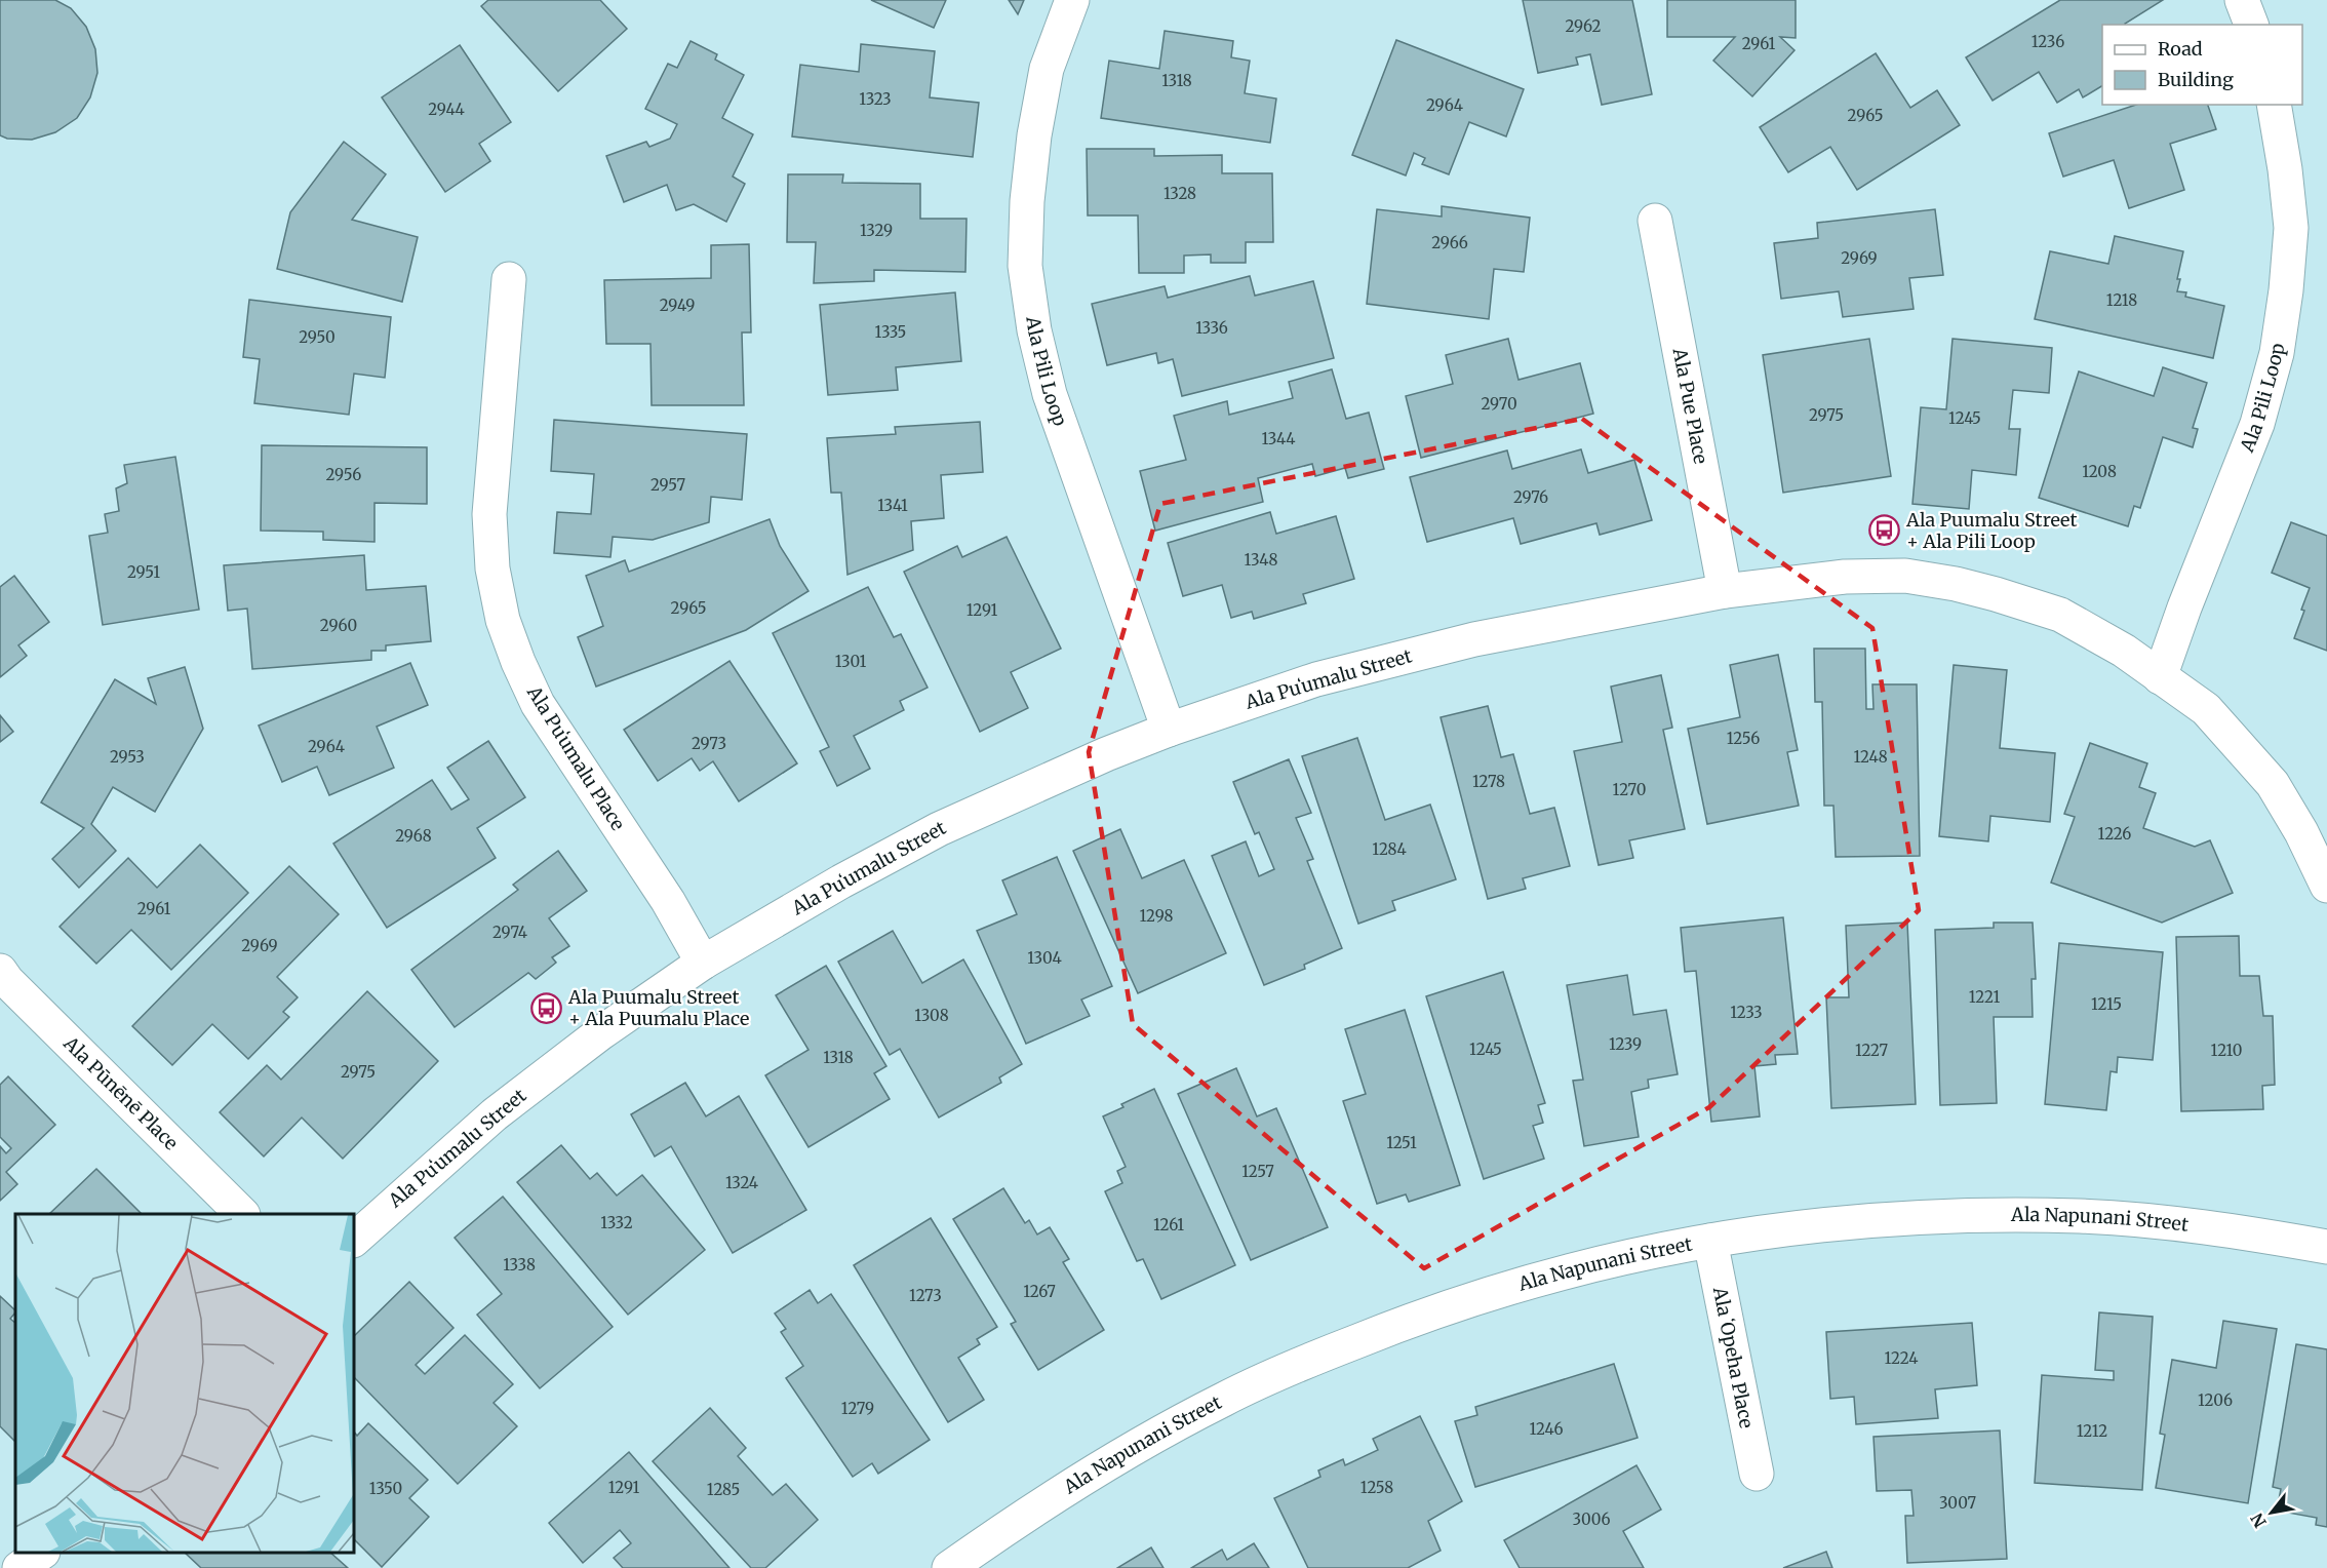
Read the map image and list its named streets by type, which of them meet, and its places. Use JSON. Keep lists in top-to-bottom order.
{
  "streets": {
    "street": [
      "Ala Pili Loop",
      "Ala Pue Place",
      "Ala Puʻumalu Street",
      "Ala Puʻumalu Place",
      "Ala Pūnēnē Place",
      "Ala Napunani Street",
      "Ala ʻOpeha Place"
    ]
  },
  "crossings": [
    ["Ala Pili Loop", "Ala Puʻumalu Street"],
    ["Ala Pue Place", "Ala Puʻumalu Street"],
    ["Ala Puʻumalu Street", "Ala Puʻumalu Place"],
    ["Ala Napunani Street", "Ala ʻOpeha Place"]
  ],
  "places": {
    "bus stop": ["Ala Puumalu Street + Ala Pili Loop", "Ala Puumalu Street + Ala Puumalu Place"]
  },
  "house_numbers": [
    "2962",
    "1236",
    "2961",
    "1318",
    "1323",
    "2964",
    "2944",
    "2965",
    "1328",
    "1329",
    "2966",
    "2969",
    "1218",
    "2949",
    "1336",
    "1335",
    "2950",
    "2970",
    "2975",
    "1245",
    "1344",
    "1208",
    "2956",
    "2957",
    "2976",
    "1341",
    "1348",
    "2951",
    "2965",
    "1291",
    "2960",
    "1301",
    "1256",
    "2973",
    "2964",
    "2953",
    "1248",
    "1278",
    "1270",
    "1226",
    "2968",
    "1284",
    "2961",
    "1298",
    "2974",
    "2969",
    "1304",
    "1221",
    "1215",
    "1233",
    "1308",
    "1239",
    "1245",
    "1227",
    "1210",
    "1318",
    "2975",
    "1251",
    "1257",
    "1324",
    "1332",
    "1261",
    "1338",
    "1267",
    "1273",
    "1224",
    "1206",
    "1279",
    "1246",
    "1212",
    "1291",
    "1258",
    "1350",
    "1285",
    "3007",
    "3006"
  ],
  "legend": ["Road", "Building"],
  "north": "bottom left"
}
